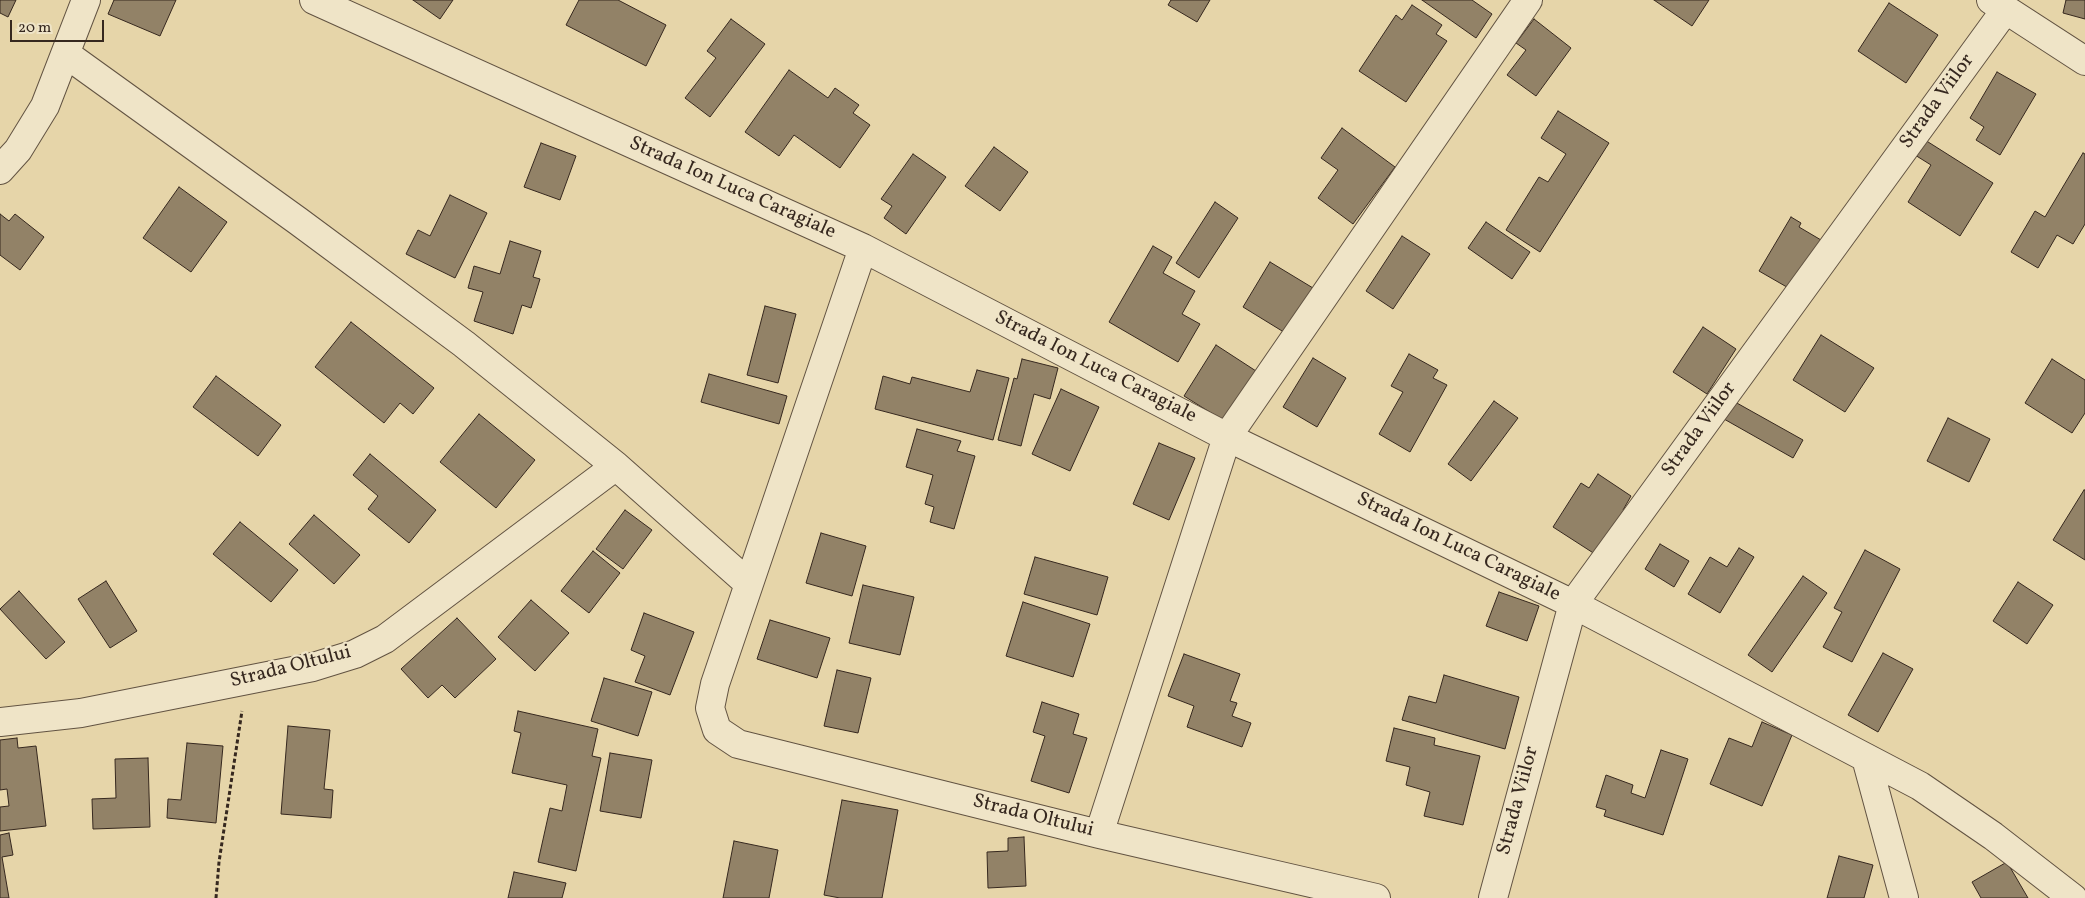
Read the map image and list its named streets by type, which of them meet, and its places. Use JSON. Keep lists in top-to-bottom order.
{
  "streets": {
    "street": ["Strada Viilor", "Strada Ion Luca Caragiale", "Strada Oltului"]
  },
  "crossings": [
    ["Strada Viilor", "Strada Ion Luca Caragiale"]
  ],
  "scale_bar": "20 m"
}
